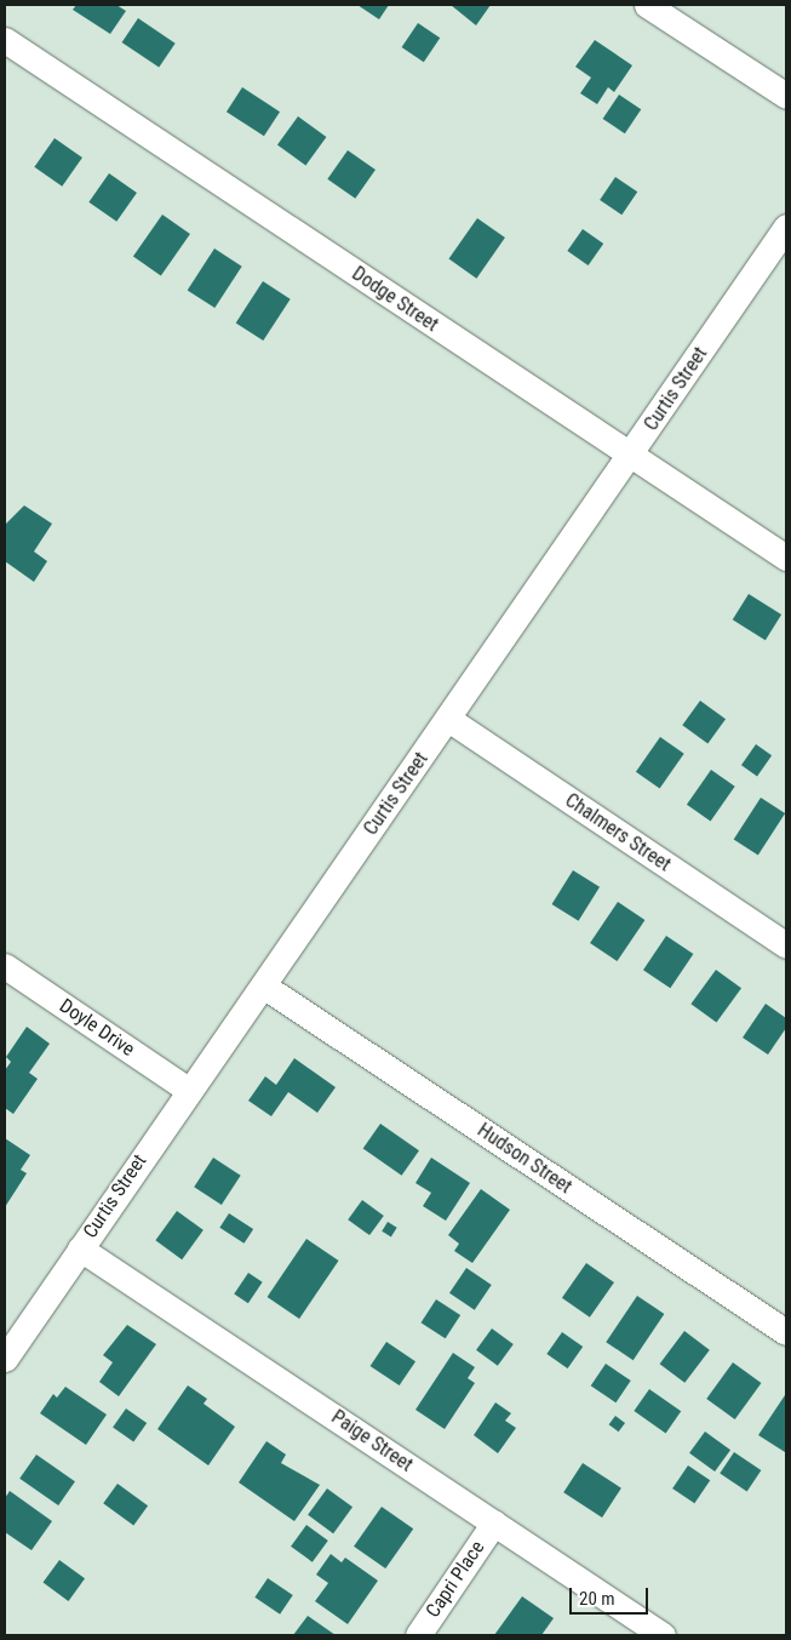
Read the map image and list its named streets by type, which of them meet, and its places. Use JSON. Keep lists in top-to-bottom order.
{
  "streets": {
    "street": [
      "Dodge Street",
      "Curtis Street",
      "Chalmers Street",
      "Doyle Drive",
      "Hudson Street",
      "Paige Street",
      "Capri Place"
    ]
  },
  "crossings": [
    ["Dodge Street", "Curtis Street"],
    ["Curtis Street", "Chalmers Street"],
    ["Curtis Street", "Doyle Drive"],
    ["Curtis Street", "Hudson Street"],
    ["Curtis Street", "Paige Street"],
    ["Paige Street", "Capri Place"]
  ],
  "scale_bar": "20 m"
}
